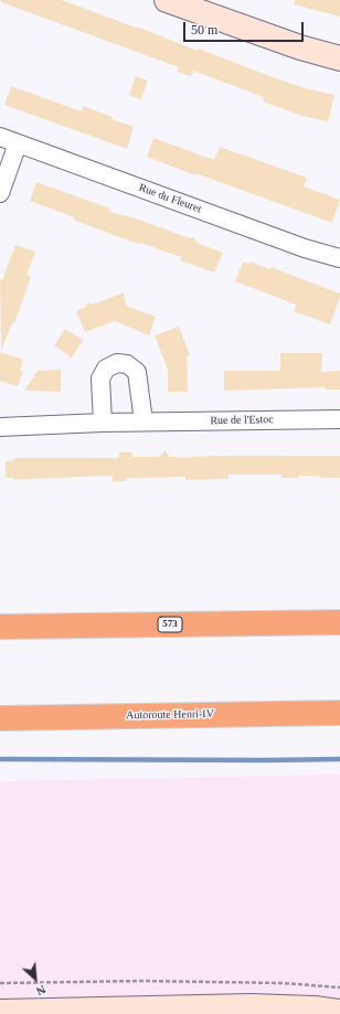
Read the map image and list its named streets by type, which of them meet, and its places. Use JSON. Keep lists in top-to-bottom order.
{
  "streets": {
    "highway": ["573", "Autoroute Henri-IV"],
    "street": ["Rue du Fleuret", "Rue de l'Estoc"]
  },
  "scale_bar": "50 m",
  "north": "bottom right"
}
